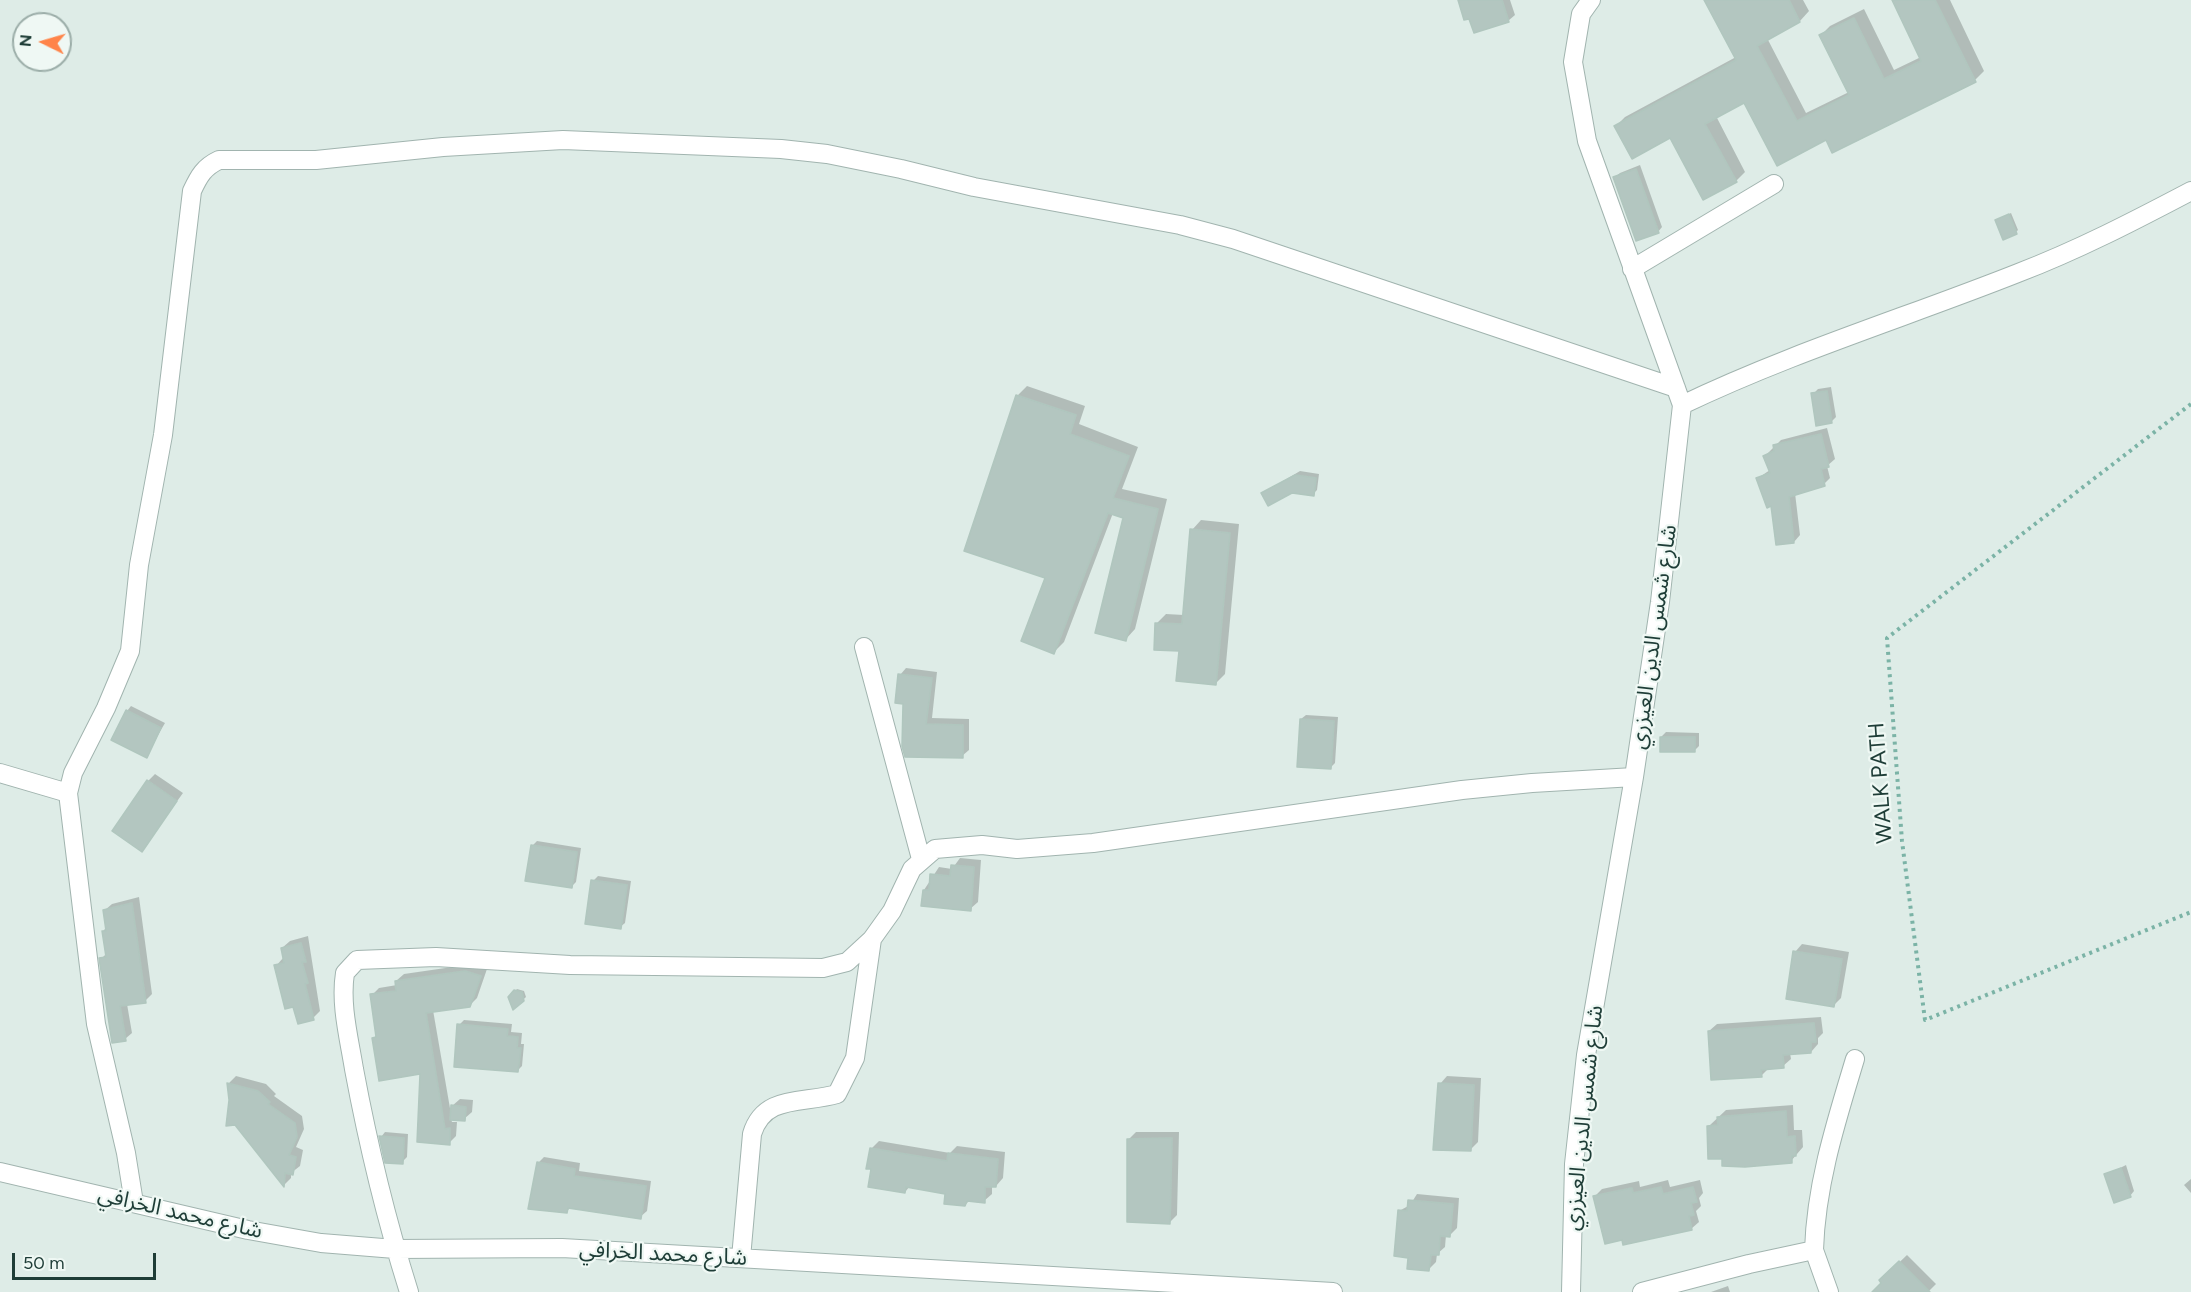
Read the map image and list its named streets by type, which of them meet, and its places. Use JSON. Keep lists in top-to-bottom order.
{
  "streets": {
    "street": ["شارع شمس الدين العيزري", "شارع محمد الخرافي"],
    "path": ["WALK PATH"]
  },
  "scale_bar": "50 m",
  "north": "left"
}
